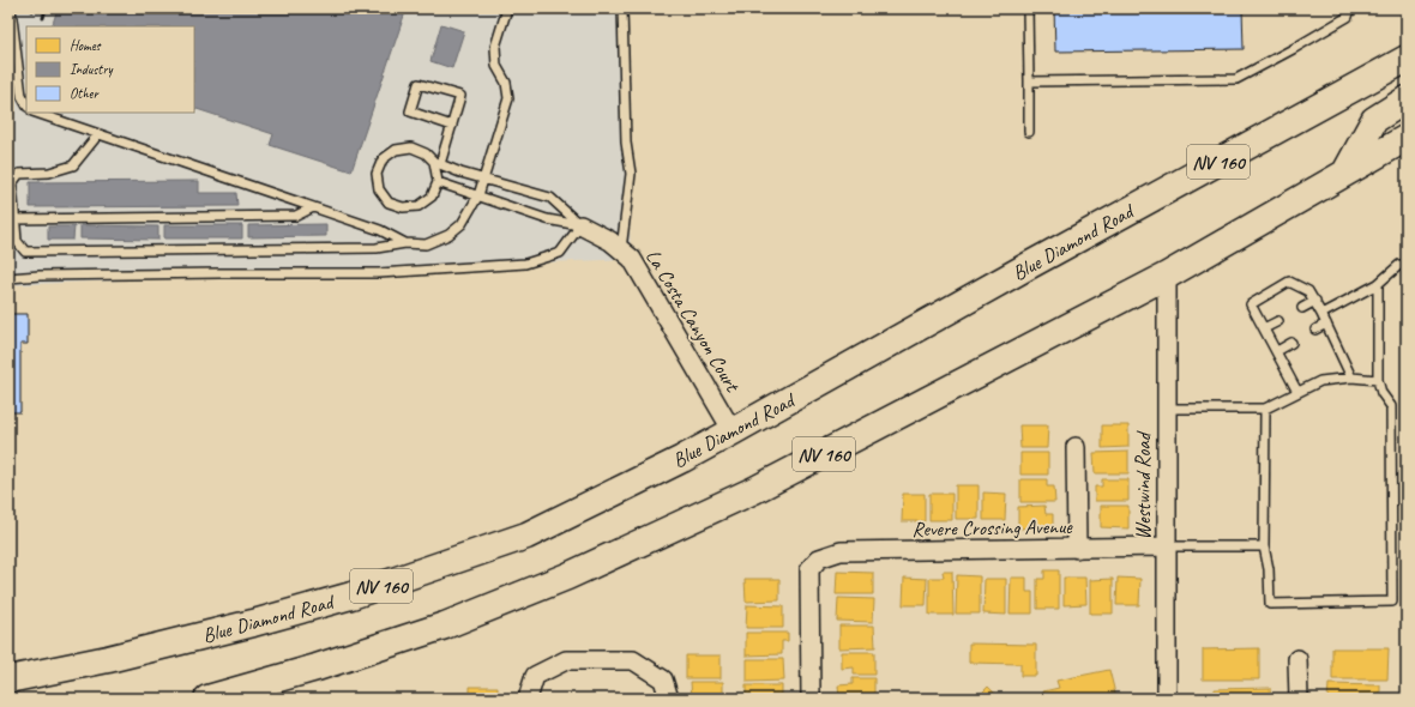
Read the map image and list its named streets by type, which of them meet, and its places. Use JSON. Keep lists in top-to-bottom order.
{
  "streets": {
    "highway": ["NV 160", "Blue Diamond Road"],
    "street": ["La Costa Canyon Court", "Westwind Road", "Revere Crossing Avenue"]
  },
  "crossings": [
    ["NV 160", "Westwind Road"],
    ["Blue Diamond Road", "La Costa Canyon Court"],
    ["Westwind Road", "Revere Crossing Avenue"]
  ],
  "legend": ["Homes", "Industry", "Other"]
}
